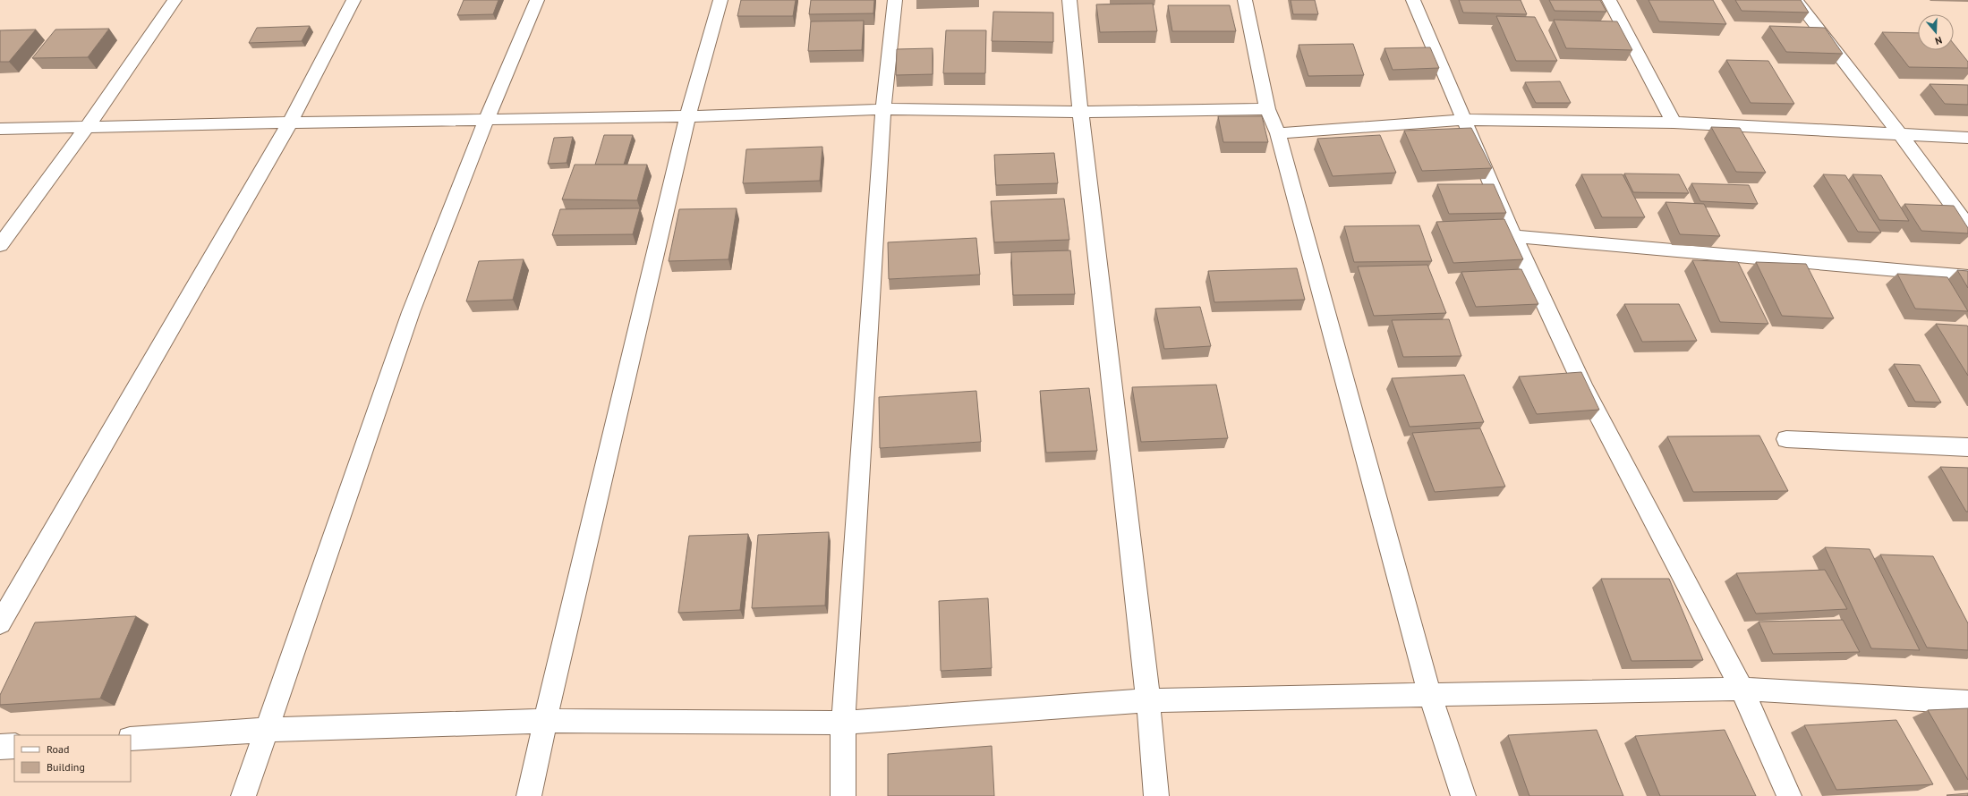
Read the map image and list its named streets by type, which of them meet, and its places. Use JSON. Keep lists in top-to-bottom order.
{
  "legend": ["Road", "Building"],
  "north": "bottom"
}
